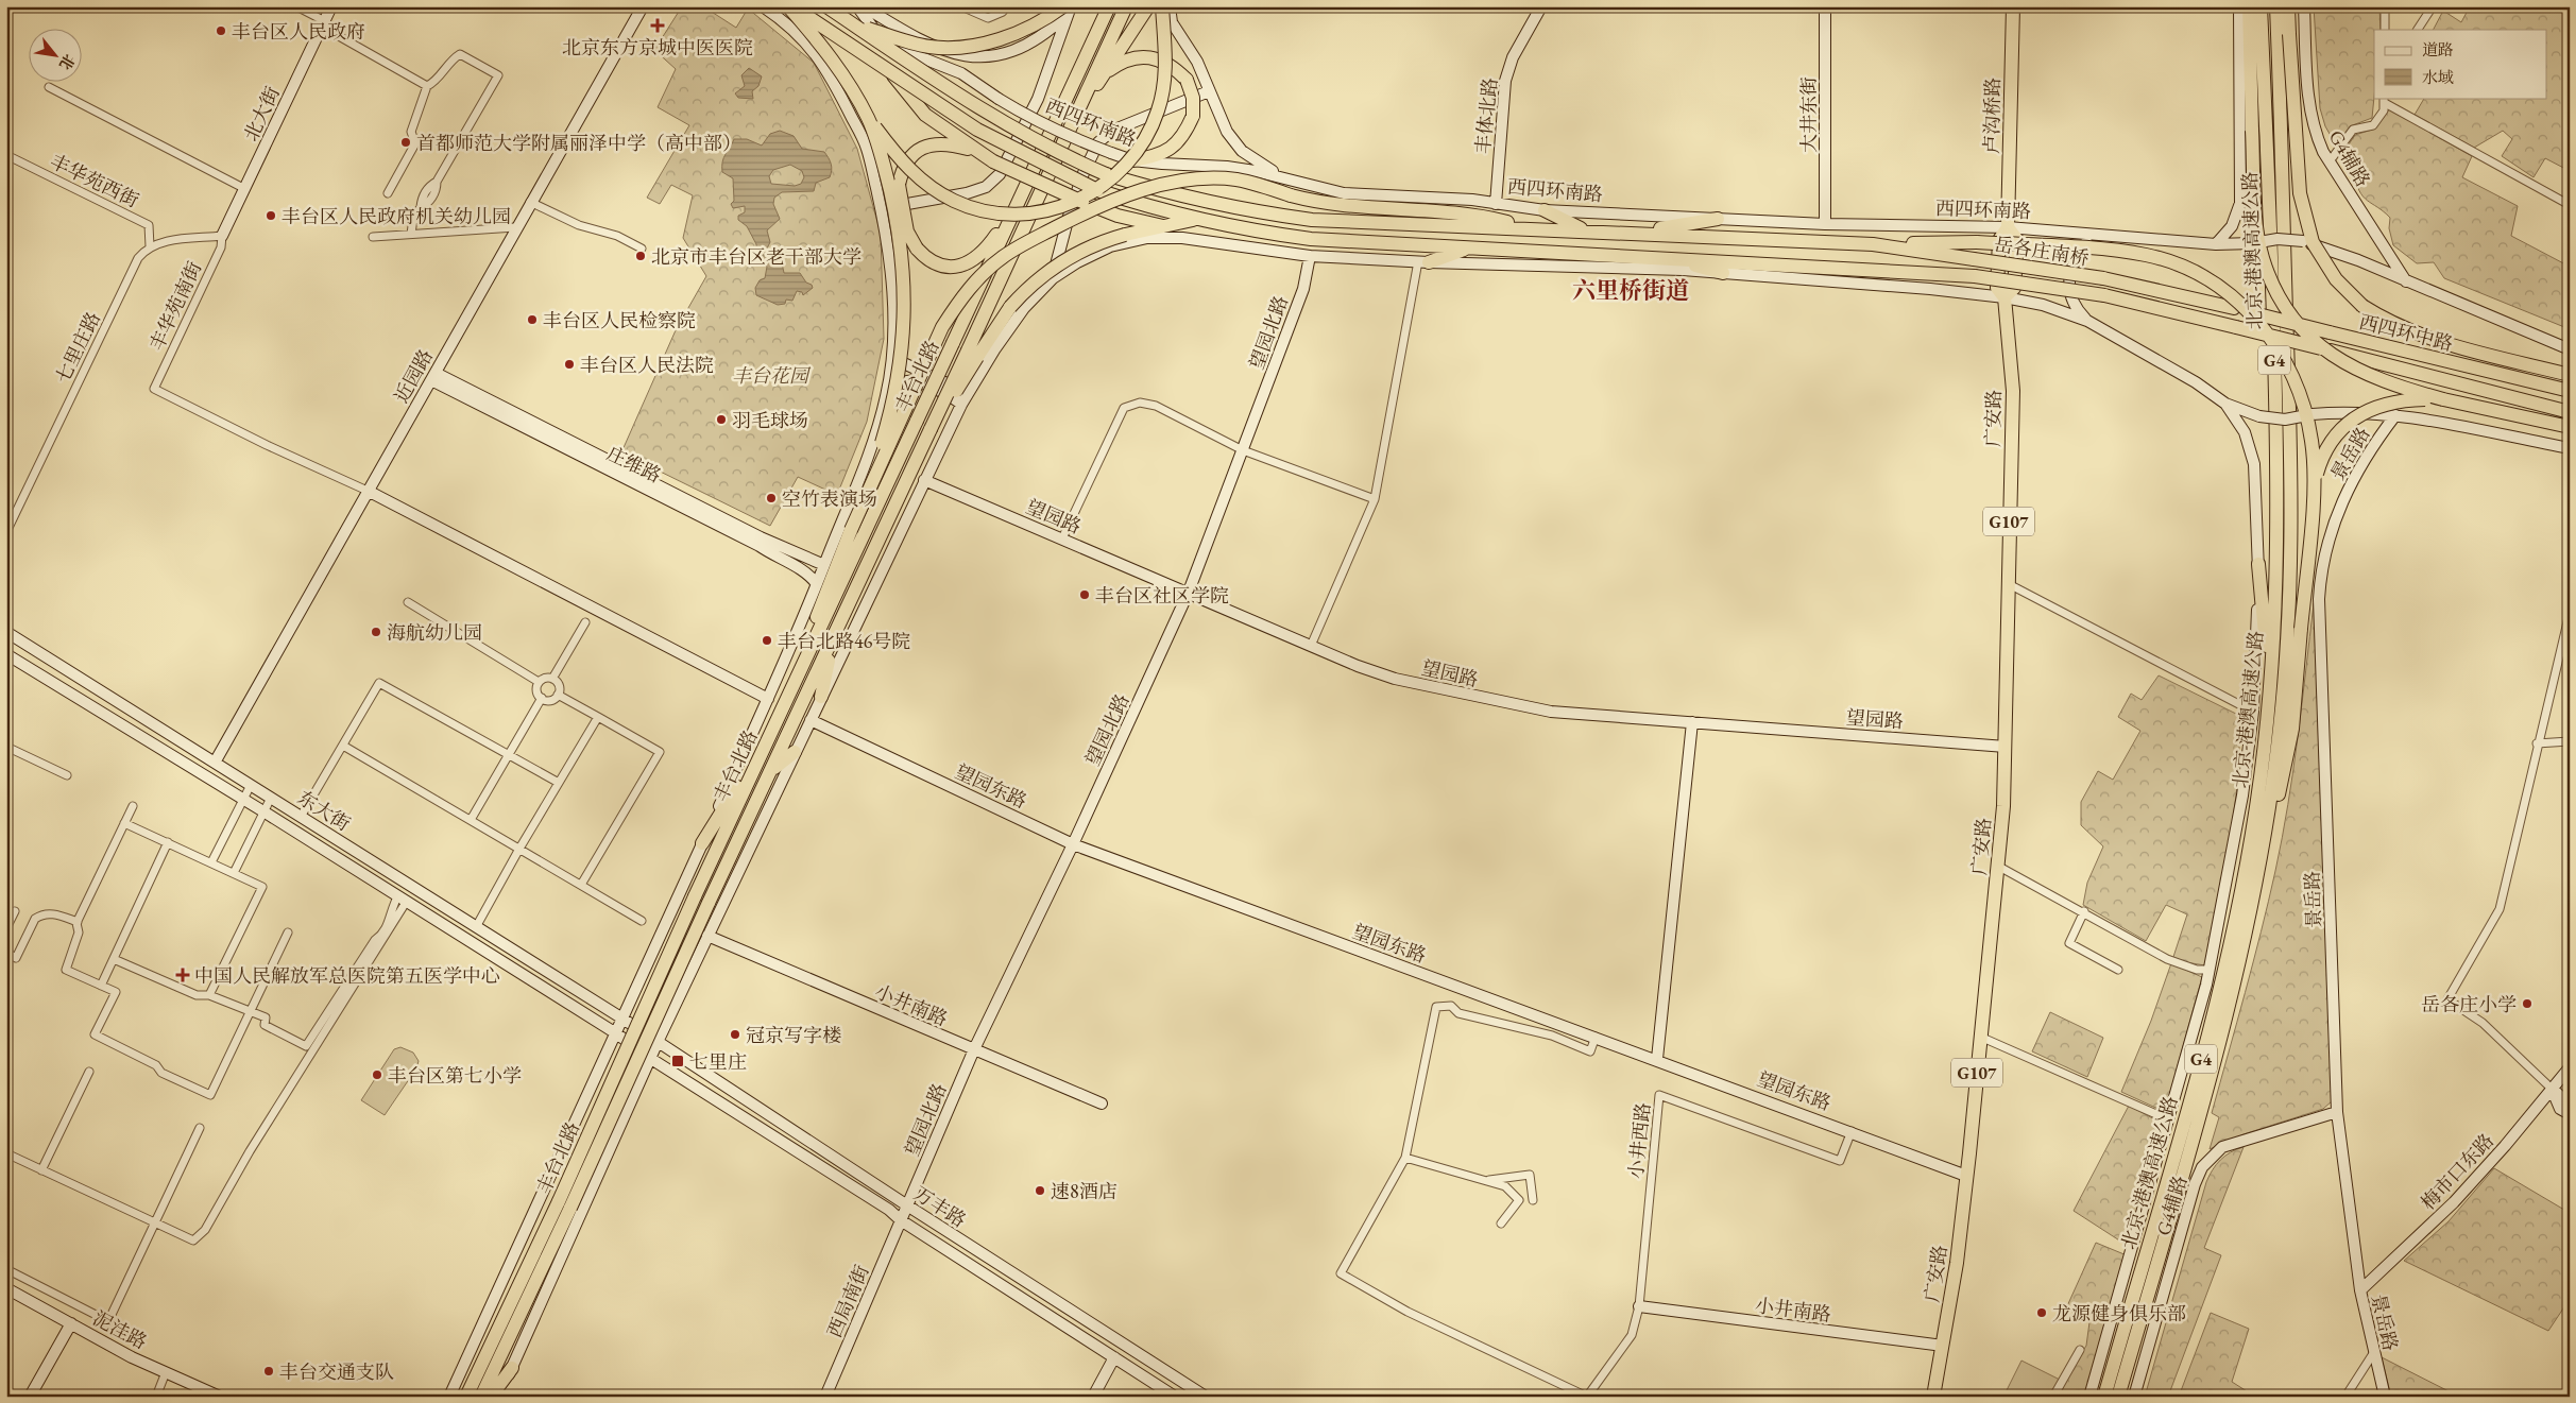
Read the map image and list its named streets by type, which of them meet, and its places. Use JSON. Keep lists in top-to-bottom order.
{
  "streets": {
    "highway": [
      "卢沟桥路",
      "西四环南路",
      "岳各庄南桥",
      "北京-港澳高速公路",
      "西四环中路",
      "G4",
      "丰台北路",
      "广安路",
      "G107"
    ],
    "street": [
      "北大街",
      "大井东街",
      "丰体北路",
      "G4辅路",
      "丰华苑西街",
      "丰华苑南街",
      "望园北路",
      "七里庄路",
      "近园路",
      "景岳路",
      "庄维路",
      "望园路",
      "望园东路",
      "东大街",
      "小井南路",
      "小井西路",
      "梅市口东路",
      "万丰路",
      "西局南街",
      "泥洼路"
    ]
  },
  "crossings": [
    ["北大街", "丰华苑南街"],
    ["大井东街", "西四环南路"],
    ["丰体北路", "西四环南路"],
    ["卢沟桥路", "西四环南路"],
    ["卢沟桥路", "G107"],
    ["西四环南路", "G4辅路"],
    ["西四环南路", "岳各庄南桥"],
    ["西四环南路", "G107"],
    ["G4辅路", "景岳路"],
    ["丰华苑西街", "七里庄路"],
    ["岳各庄南桥", "西四环中路"],
    ["丰华苑南街", "近园路"],
    ["望园北路", "望园路"],
    ["望园北路", "望园东路"],
    ["望园北路", "小井南路"],
    ["望园北路", "万丰路"],
    ["望园北路", "西局南街"],
    ["近园路", "庄维路"],
    ["近园路", "东大街"],
    ["丰台北路", "庄维路"],
    ["丰台北路", "东大街"],
    ["丰台北路", "万丰路"],
    ["广安路", "望园路"],
    ["广安路", "G107"],
    ["广安路", "望园东路"],
    ["广安路", "小井南路"],
    ["景岳路", "梅市口东路"],
    ["望园东路", "小井西路"],
    ["东大街", "万丰路"],
    ["小井南路", "小井西路"],
    ["万丰路", "西局南街"]
  ],
  "districts": ["六里桥街道"],
  "parks": ["丰台花园"],
  "places": {
    "health": ["北京东方京城中医医院", "中国人民解放军总医院第五医学中心"],
    "other": [
      "丰台区人民政府",
      "首都师范大学附属丽泽中学（高中部）",
      "丰台区人民政府机关幼儿园",
      "北京市丰台区老干部大学",
      "丰台区人民检察院",
      "丰台区人民法院",
      "羽毛球场",
      "空竹表演场",
      "丰台区社区学院",
      "海航幼儿园",
      "丰台北路46号院",
      "岳各庄小学",
      "冠京写字楼",
      "丰台区第七小学",
      "速8酒店",
      "龙源健身俱乐部",
      "丰台交通支队"
    ],
    "transit": ["七里庄"]
  },
  "legend": ["道路", "水域"],
  "north": "bottom right"
}
